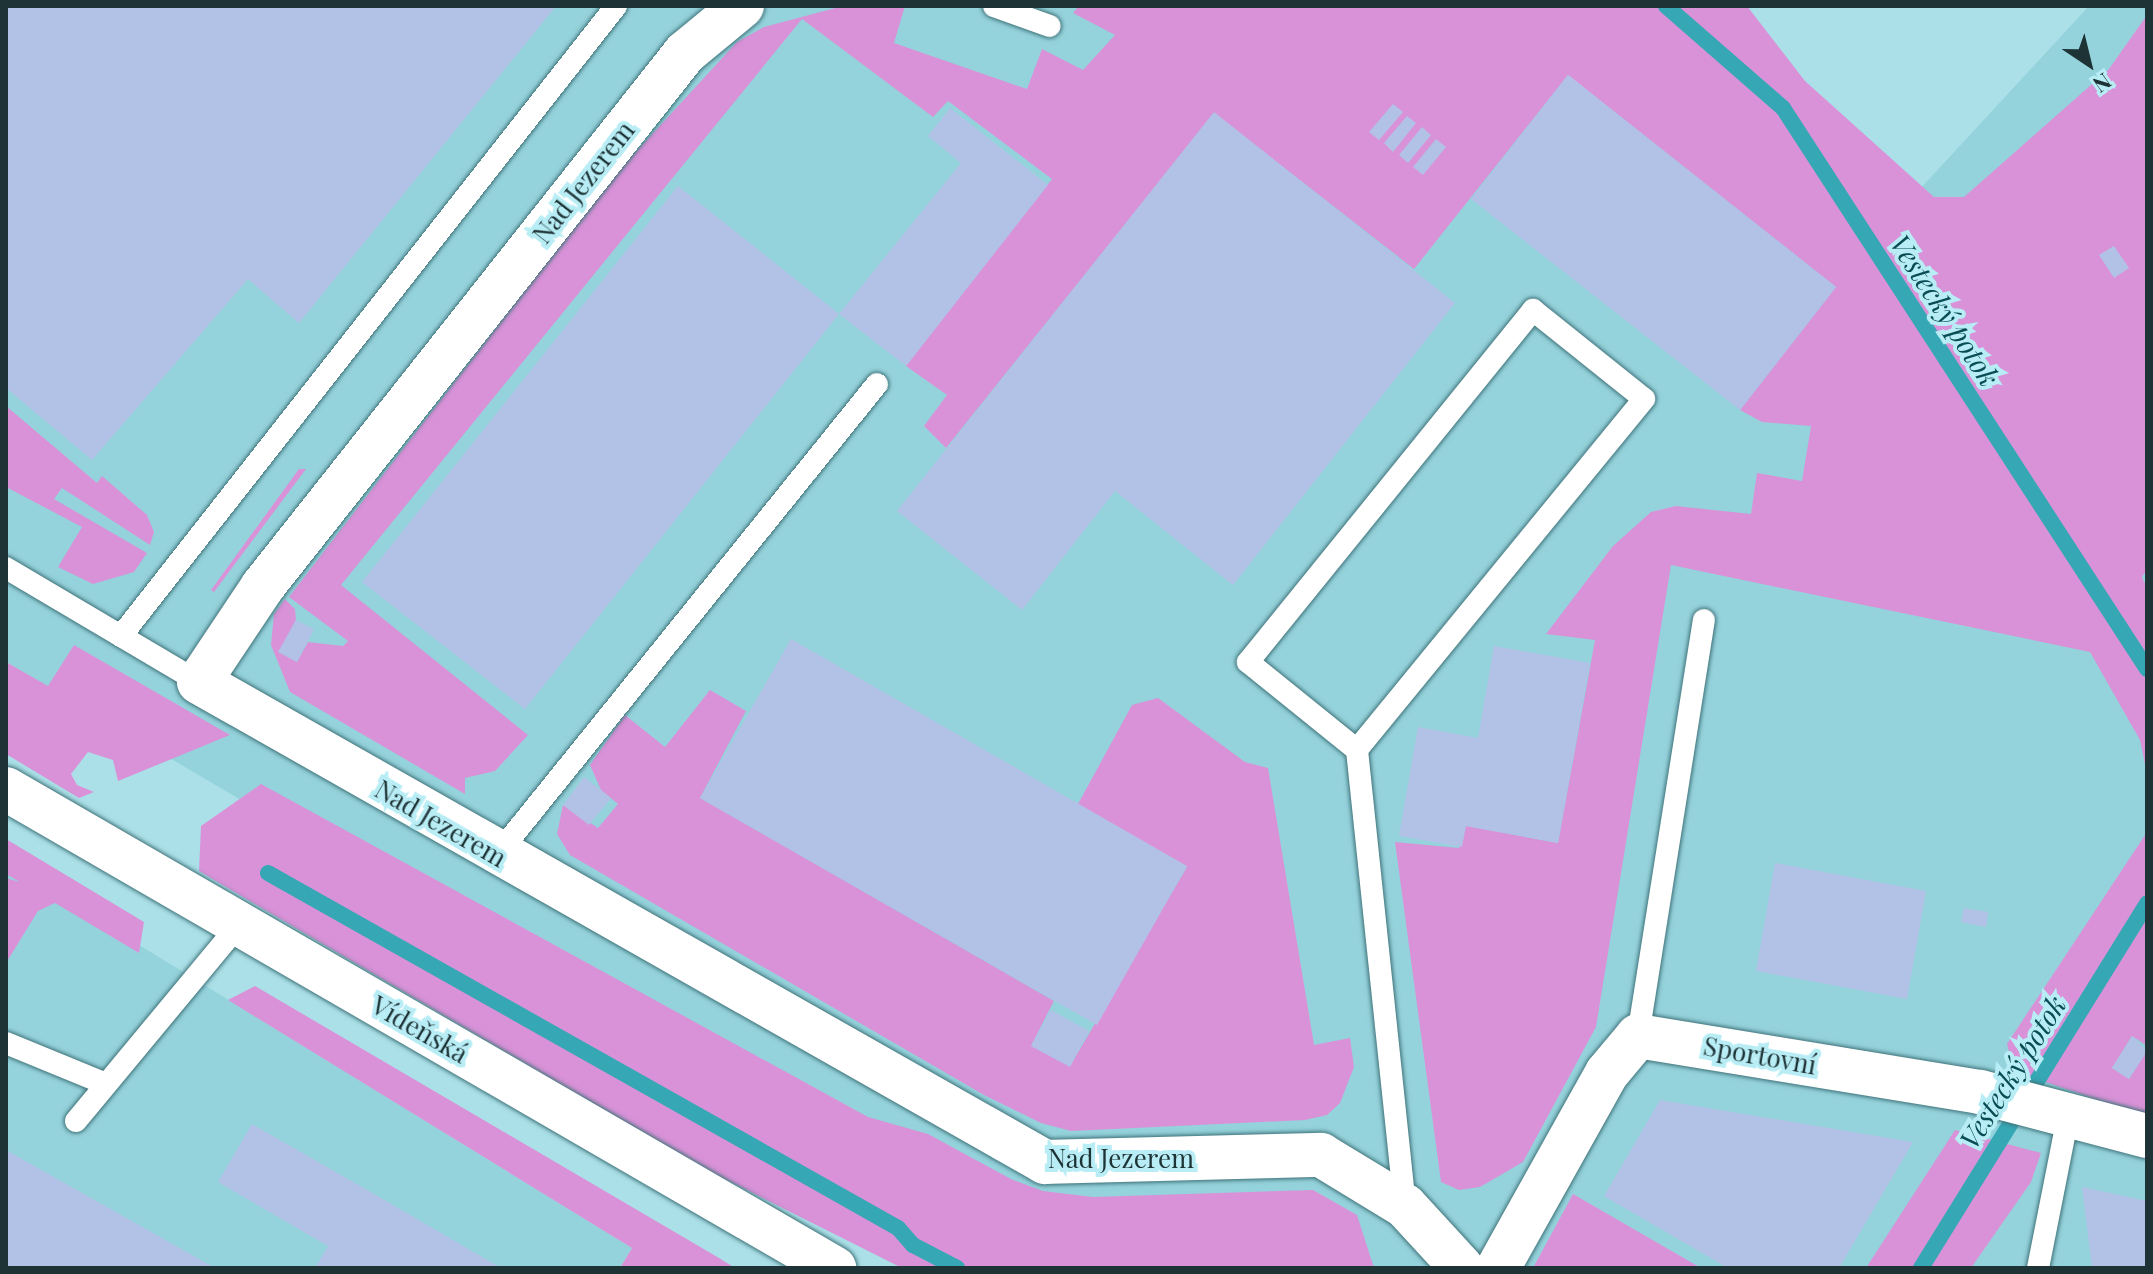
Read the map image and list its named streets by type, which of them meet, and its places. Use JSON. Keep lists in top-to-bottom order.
{
  "streets": {
    "street": ["Nad Jezerem", "Vídeňská", "Sportovní"]
  },
  "water": ["Vestecký potok"],
  "north": "bottom right"
}
